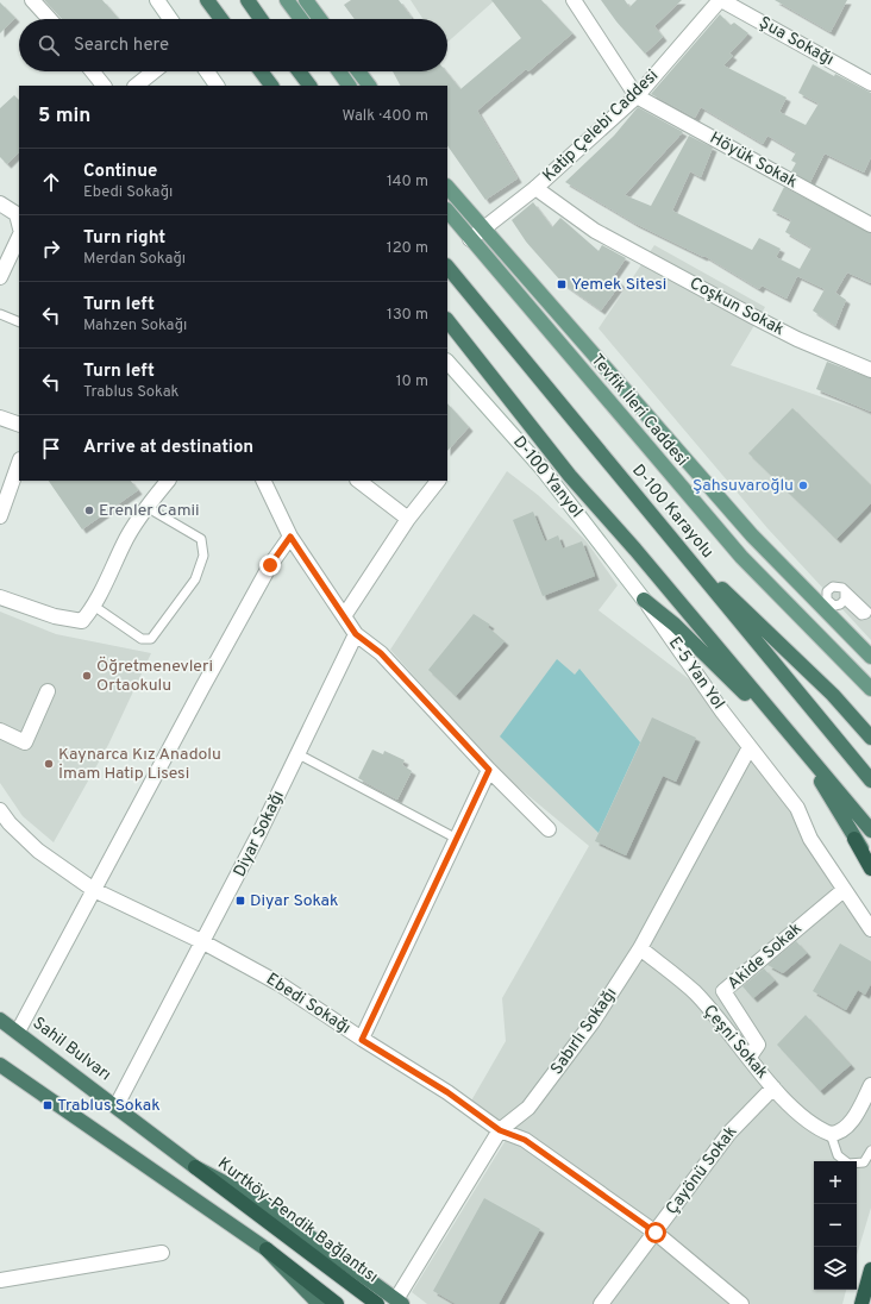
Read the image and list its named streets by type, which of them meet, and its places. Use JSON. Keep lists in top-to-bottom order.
{
  "streets": {
    "highway": ["D-100 Karayolu", "Sahil Bulvarı", "Kurtköy-Pendik Bağlantısı"],
    "main road": ["Tevfik İleri Caddesi"],
    "street": [
      "Şua Sokağı",
      "Katip Çelebi Caddesi",
      "Höyük Sokak",
      "Coşkun Sokak",
      "D-100 Yanyol",
      "E-5 Yan Yol",
      "Diyar Sokağı",
      "Akide Sokak",
      "Ebedi Sokağı",
      "Sabırlı Sokağı",
      "Çeşni Sokak",
      "Çayönü Sokak"
    ]
  },
  "crossings": [
    ["Şua Sokağı", "Katip Çelebi Caddesi"],
    ["Katip Çelebi Caddesi", "Höyük Sokak"],
    ["Katip Çelebi Caddesi", "Coşkun Sokak"],
    ["Katip Çelebi Caddesi", "Tevfik İleri Caddesi"],
    ["D-100 Yanyol", "E-5 Yan Yol"],
    ["E-5 Yan Yol", "Akide Sokak"],
    ["E-5 Yan Yol", "Sabırlı Sokağı"],
    ["Diyar Sokağı", "Ebedi Sokağı"],
    ["Diyar Sokağı", "Sahil Bulvarı"],
    ["Akide Sokak", "Çeşni Sokak"],
    ["Ebedi Sokağı", "Sabırlı Sokağı"],
    ["Ebedi Sokağı", "Çayönü Sokak"],
    ["Sabırlı Sokağı", "Çeşni Sokak"],
    ["Sabırlı Sokağı", "Sahil Bulvarı"],
    ["Çeşni Sokak", "Çayönü Sokak"],
    ["Sahil Bulvarı", "Kurtköy-Pendik Bağlantısı"]
  ],
  "places": {
    "transit": ["Yemek Sitesi", "Diyar Sokak", "Trablus Sokak"],
    "other": [
      "Şahsuvaroğlu",
      "Erenler Camii",
      "Öğretmenevleri Ortaokulu",
      "Kaynarca Kız Anadolu İmam Hatip Lisesi"
    ]
  },
  "page": {
    "search": "Search here",
    "heading": ["5 min", "Walk · 400 m"],
    "list": [
      ["Continue", "Ebedi Sokağı", "140 m"],
      ["Turn right", "Merdan Sokağı", "120 m"],
      ["Turn left", "Mahzen Sokağı", "130 m"],
      ["Turn left", "Trablus Sokak", "10 m"],
      "Arrive at destination"
    ],
    "map_buttons": ["+", "−"]
  }
}
